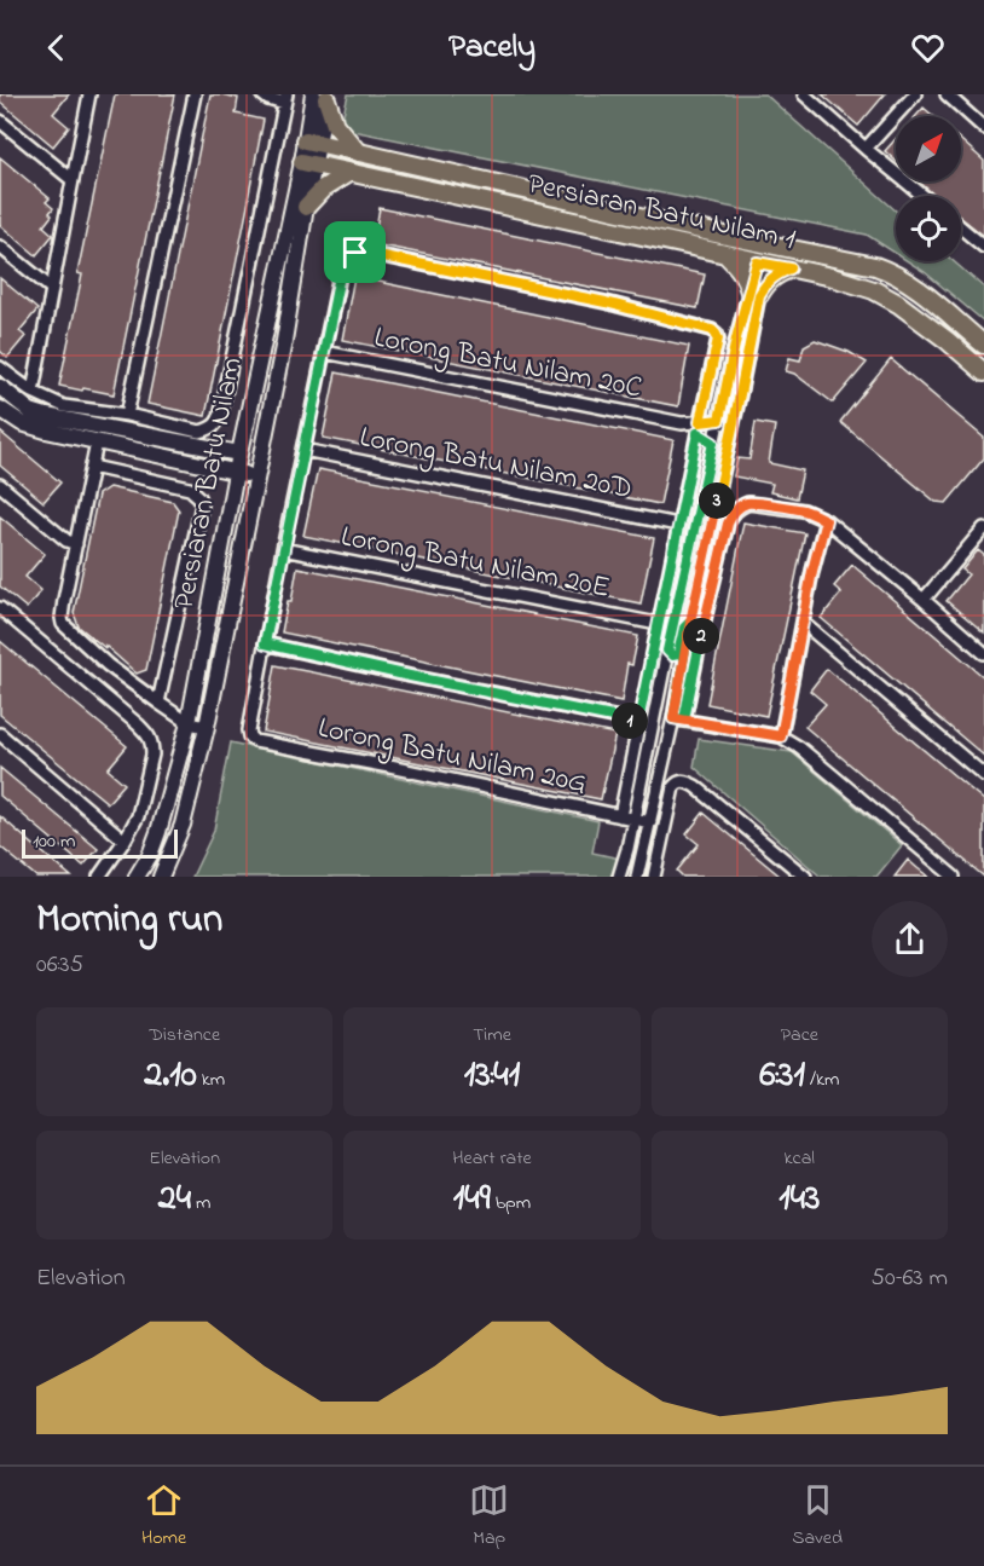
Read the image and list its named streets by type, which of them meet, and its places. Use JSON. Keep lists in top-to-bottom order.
{
  "streets": {
    "main road": ["Persiaran Batu Nilam 1", "Persiaran Batu Nilam"],
    "street": [
      "Lorong Batu Nilam 20C",
      "Lorong Batu Nilam 20D",
      "Lorong Batu Nilam 20E",
      "Lorong Batu Nilam 20G"
    ]
  },
  "crossings": [
    ["Persiaran Batu Nilam 1", "Persiaran Batu Nilam"]
  ],
  "scale_bar": "100 m",
  "north": "top right",
  "page": {
    "header": "Pacely",
    "pins": ["3", "2", "1"],
    "scale": "100 m",
    "heading": ["Morning run", "06:35"],
    "stats": [
      ["Distance", "2.10 km"],
      ["Time", "13:41"],
      ["Pace", "6:31 /km"],
      ["Elevation", "24 m"],
      ["Heart rate", "149 bpm"],
      ["kcal", "143"]
    ],
    "chart": ["Elevation", "50–63 m"],
    "tabs": ["Home", "Map", "Saved"]
  }
}
